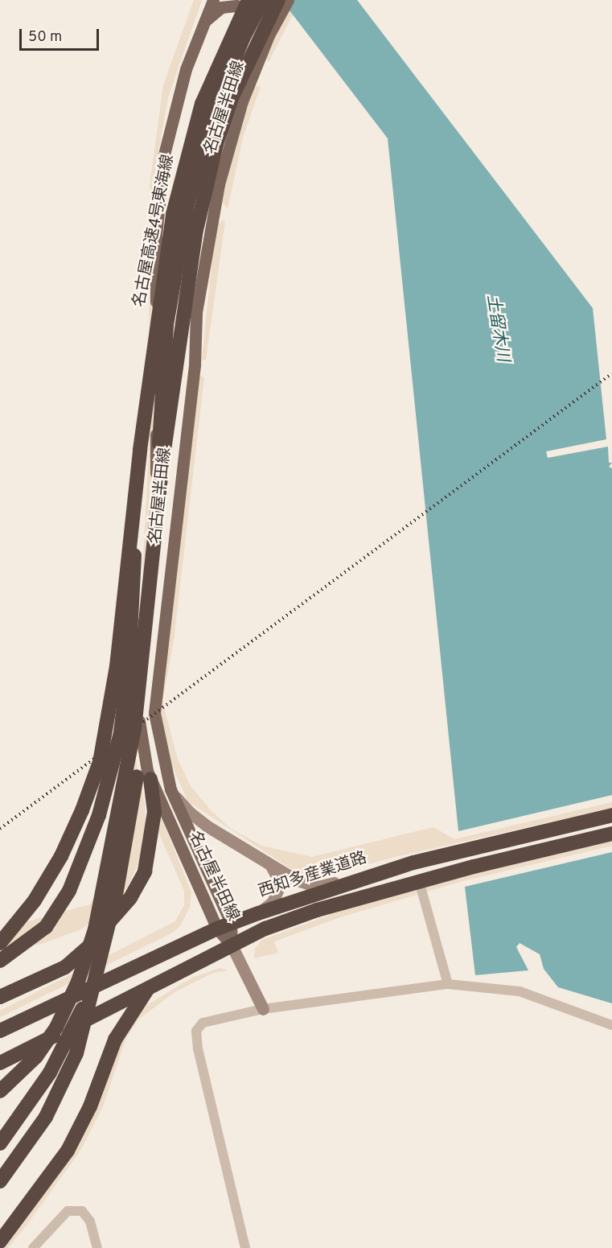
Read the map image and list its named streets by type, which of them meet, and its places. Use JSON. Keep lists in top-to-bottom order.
{
  "streets": {
    "highway": ["名古屋高速4号東海線", "西知多産業道路"],
    "main road": ["名古屋半田線"]
  },
  "crossings": [
    ["名古屋半田線", "西知多産業道路"]
  ],
  "water": ["土留木川"],
  "scale_bar": "50 m"
}
